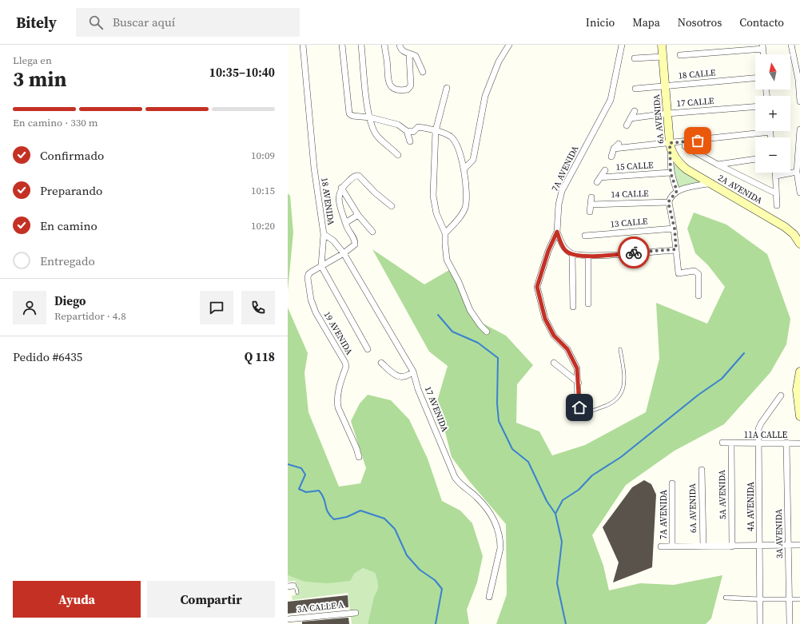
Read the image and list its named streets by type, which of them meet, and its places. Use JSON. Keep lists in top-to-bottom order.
{
  "streets": {
    "main road": ["6A AVENIDA", "2A AVENIDA"],
    "street": [
      "18 CALLE",
      "17 CALLE",
      "15 CALLE",
      "7A AVENIDA",
      "14 CALLE",
      "18 AVENIDA",
      "13 CALLE",
      "19 AVENIDA",
      "17 AVENIDA",
      "11A CALLE",
      "5A AVENIDA",
      "4A AVENIDA",
      "3A AVENIDA",
      "3A CALLE A"
    ]
  },
  "crossings": [
    ["18 CALLE", "6A AVENIDA"],
    ["17 CALLE", "6A AVENIDA"],
    ["6A AVENIDA", "15 CALLE"],
    ["6A AVENIDA", "2A AVENIDA"],
    ["18 AVENIDA", "19 AVENIDA"],
    ["18 AVENIDA", "17 AVENIDA"],
    ["11A CALLE", "5A AVENIDA"],
    ["11A CALLE", "4A AVENIDA"],
    ["11A CALLE", "3A AVENIDA"]
  ],
  "north": "top",
  "page": {
    "header": "Bitely",
    "search": "Buscar aquí",
    "nav": [
      "Inicio",
      "Mapa",
      "Nosotros",
      "Contacto"
    ],
    "heading": ["3 min", "Llega en", "10:35–10:40"],
    "panel": [
      "Diego",
      "Repartidor · 4.8",
      "Pedido #6435",
      "Q 118"
    ],
    "map_buttons": ["+", "−"],
    "bar": "En camino · 330 m",
    "list": [
      ["Confirmado", "10:09"],
      ["Preparando", "10:15"],
      ["En camino", "10:20"],
      "Entregado"
    ],
    "buttons": ["Ayuda", "Compartir"]
  }
}
